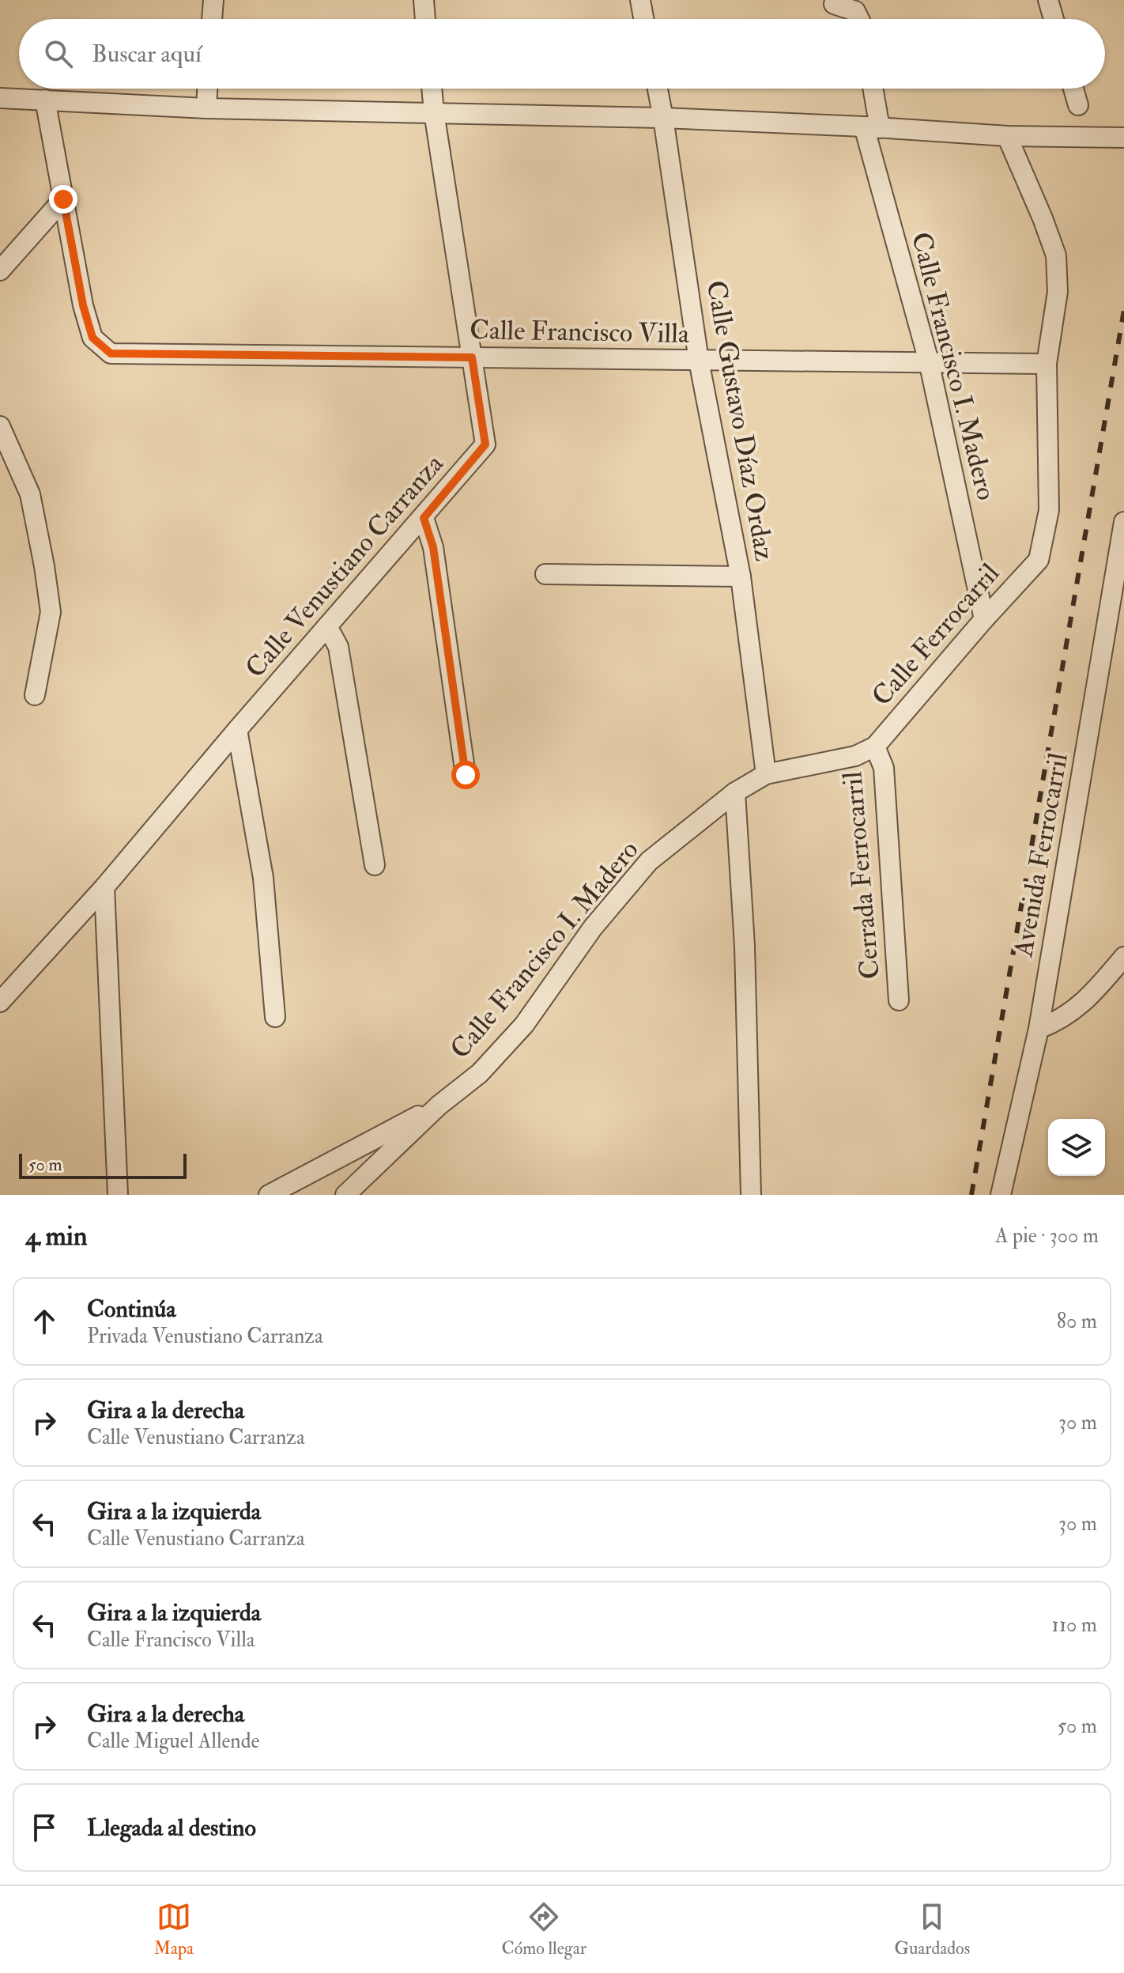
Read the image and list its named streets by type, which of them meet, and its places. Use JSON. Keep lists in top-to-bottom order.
{
  "streets": {
    "street": [
      "Calle Francisco Villa",
      "Calle Francisco I. Madero",
      "Calle Gustavo Díaz Ordaz",
      "Calle Venustiano Carranza",
      "Calle Ferrocarril",
      "Avenida Ferrocarril",
      "Cerrada Ferrocarril"
    ]
  },
  "crossings": [
    ["Calle Francisco Villa", "Calle Francisco I. Madero"],
    ["Calle Francisco Villa", "Calle Gustavo Díaz Ordaz"],
    ["Calle Francisco Villa", "Calle Venustiano Carranza"],
    ["Calle Francisco Villa", "Calle Ferrocarril"],
    ["Calle Francisco I. Madero", "Calle Gustavo Díaz Ordaz"],
    ["Calle Francisco I. Madero", "Calle Ferrocarril"],
    ["Calle Francisco I. Madero", "Cerrada Ferrocarril"],
    ["Calle Ferrocarril", "Cerrada Ferrocarril"]
  ],
  "scale_bar": "50 m",
  "page": {
    "search": "Buscar aquí",
    "scale": "50 m",
    "heading": ["4 min", "A pie · 300 m"],
    "list": [
      ["Continúa", "Privada Venustiano Carranza", "80 m"],
      ["Gira a la derecha", "Calle Venustiano Carranza", "30 m"],
      ["Gira a la izquierda", "Calle Venustiano Carranza", "30 m"],
      ["Gira a la izquierda", "Calle Francisco Villa", "110 m"],
      ["Gira a la derecha", "Calle Miguel Allende", "50 m"],
      "Llegada al destino"
    ],
    "nav": ["Mapa", "Cómo llegar", "Guardados"]
  }
}
